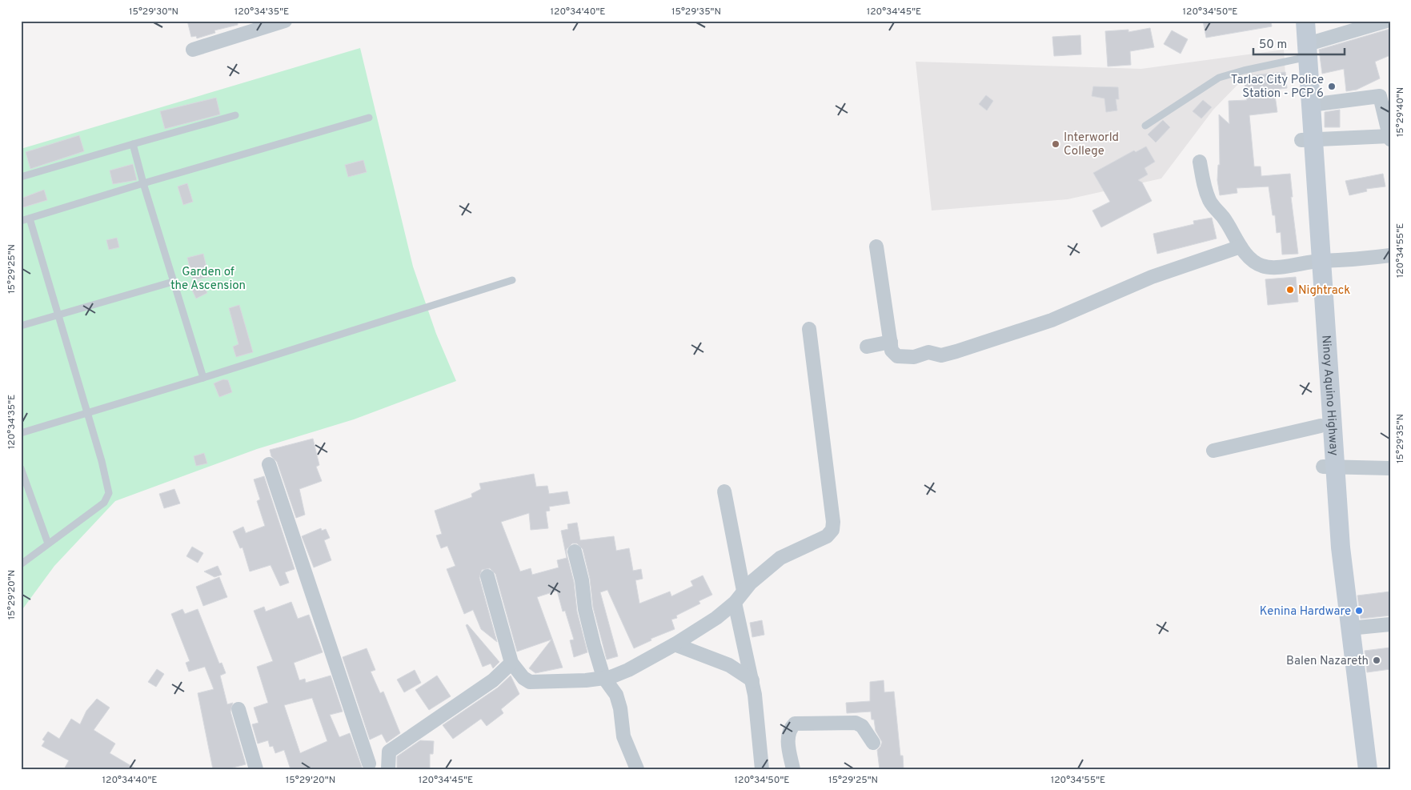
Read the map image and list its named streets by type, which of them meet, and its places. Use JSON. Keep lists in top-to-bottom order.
{
  "streets": {
    "main road": ["Ninoy Aquino Highway"]
  },
  "parks": ["Garden of the Ascension"],
  "places": [
    "Tarlac City Police Station - PCP 6",
    "Interworld College",
    "Nightrack",
    "Kenina Hardware",
    "Balen Nazareth"
  ],
  "scale_bar": "50 m",
  "coordinates": [
    "15°29'30\"N",
    "120°34'35\"E",
    "120°34'40\"E",
    "15°29'35\"N",
    "120°34'45\"E",
    "120°34'50\"E",
    "15°29'40\"N",
    "120°34'55\"E",
    "15°29'25\"N",
    "15°29'20\"N"
  ]
}
